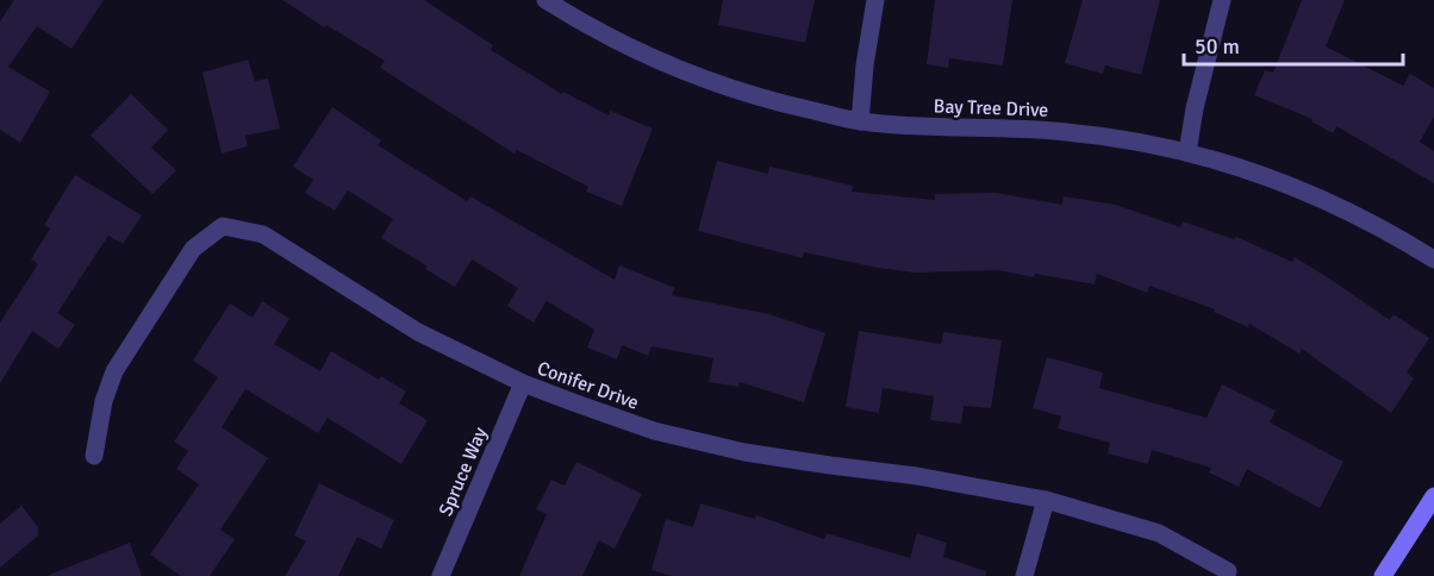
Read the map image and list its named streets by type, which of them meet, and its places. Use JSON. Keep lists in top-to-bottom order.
{
  "streets": {
    "street": ["Bay Tree Drive", "Conifer Drive", "Spruce Way"]
  },
  "crossings": [
    ["Conifer Drive", "Spruce Way"]
  ],
  "scale_bar": "50 m"
}
